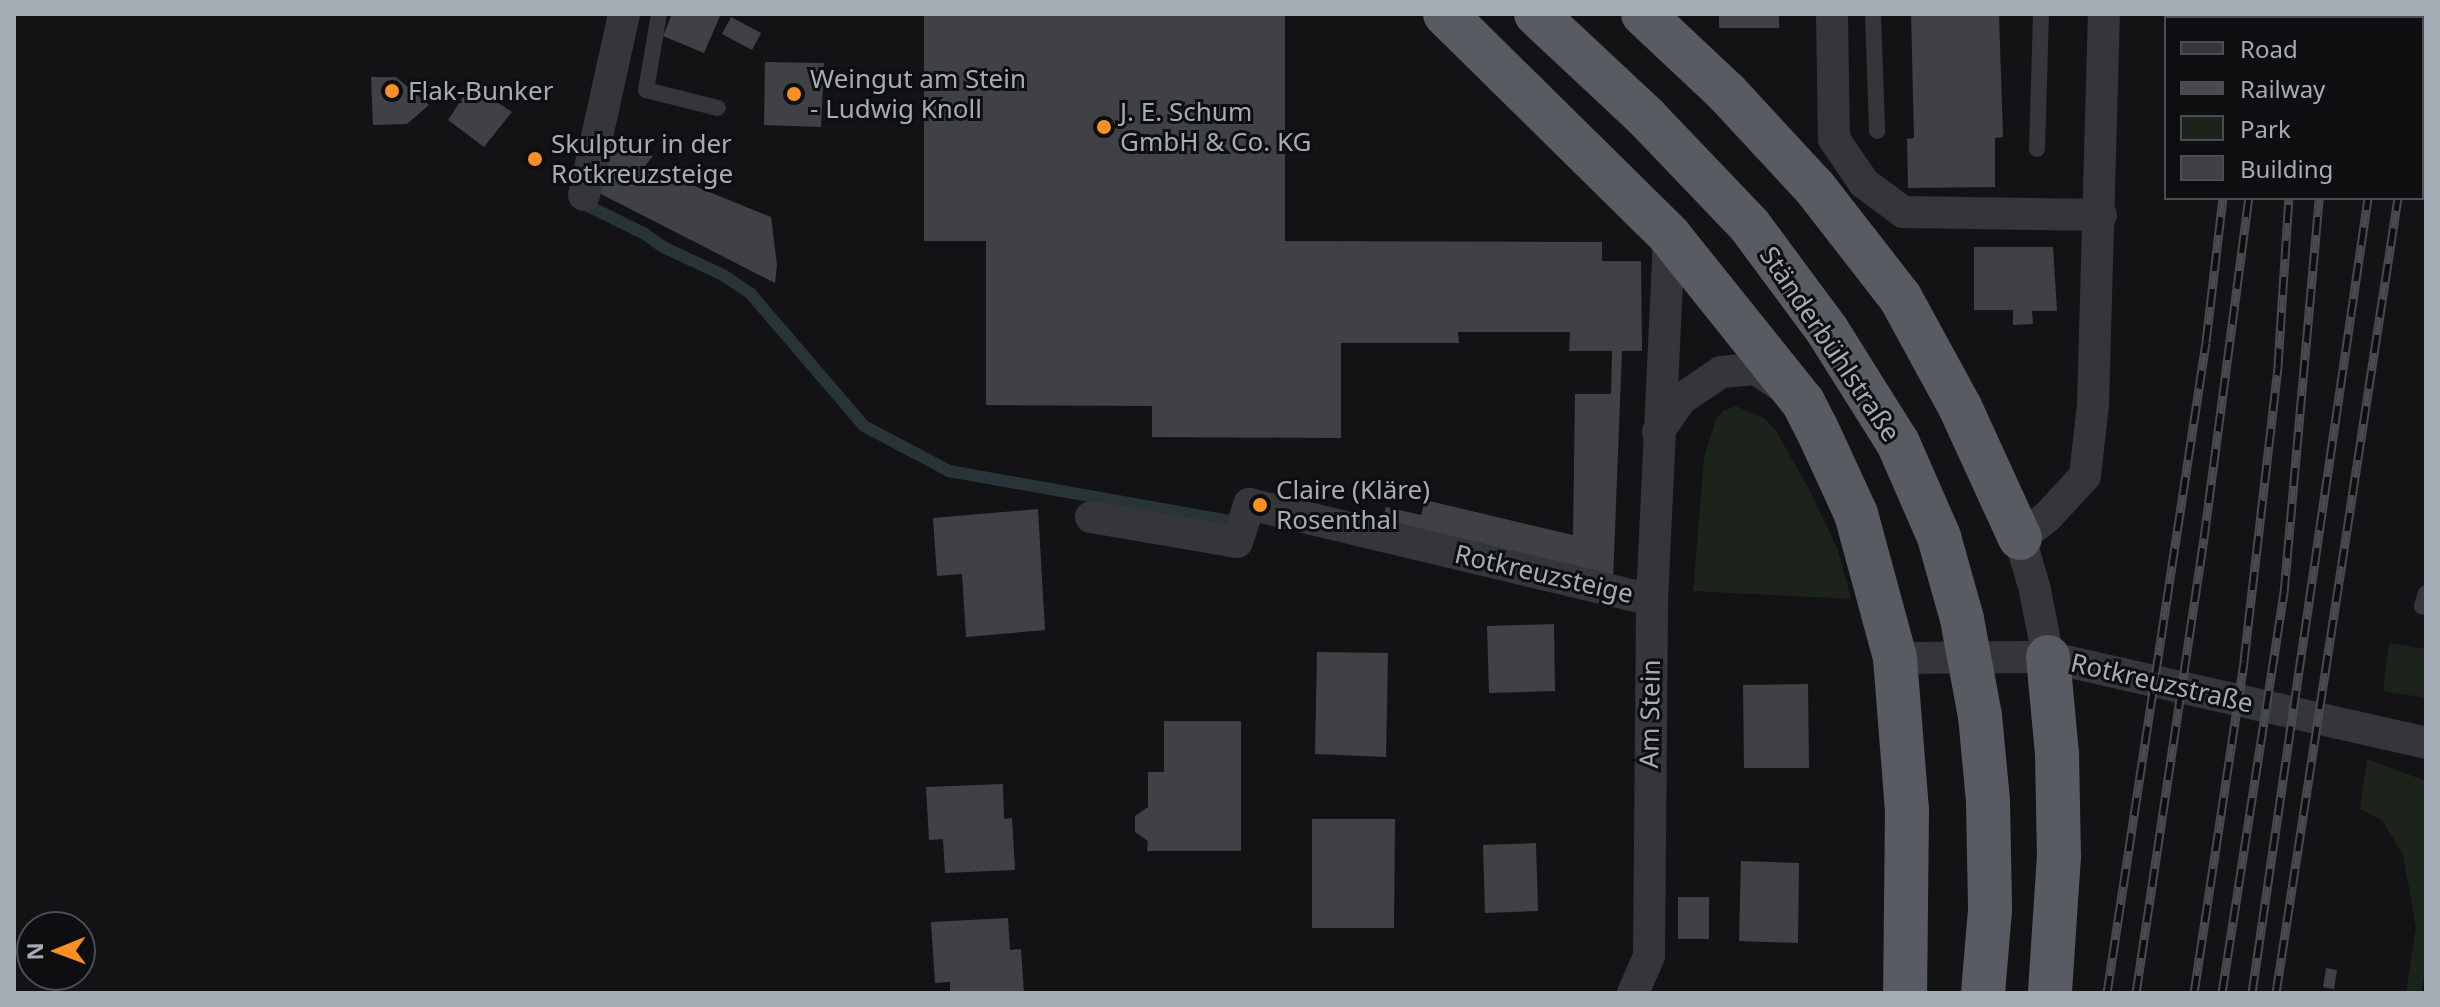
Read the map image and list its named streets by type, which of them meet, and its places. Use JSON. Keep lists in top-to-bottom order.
{
  "streets": {
    "highway": ["Ständerbühlstraße"],
    "street": ["Rotkreuzsteige", "Rotkreuzstraße", "Am Stein"]
  },
  "crossings": [
    ["Rotkreuzsteige", "Am Stein"]
  ],
  "places": [
    "Flak-Bunker",
    "Weingut am Stein - Ludwig Knoll",
    "J. E. Schum GmbH & Co. KG",
    "Skulptur in der Rotkreuzsteige",
    "Claire (Kläre) Rosenthal"
  ],
  "legend": [
    "Road",
    "Railway",
    "Park",
    "Building"
  ],
  "north": "left"
}
